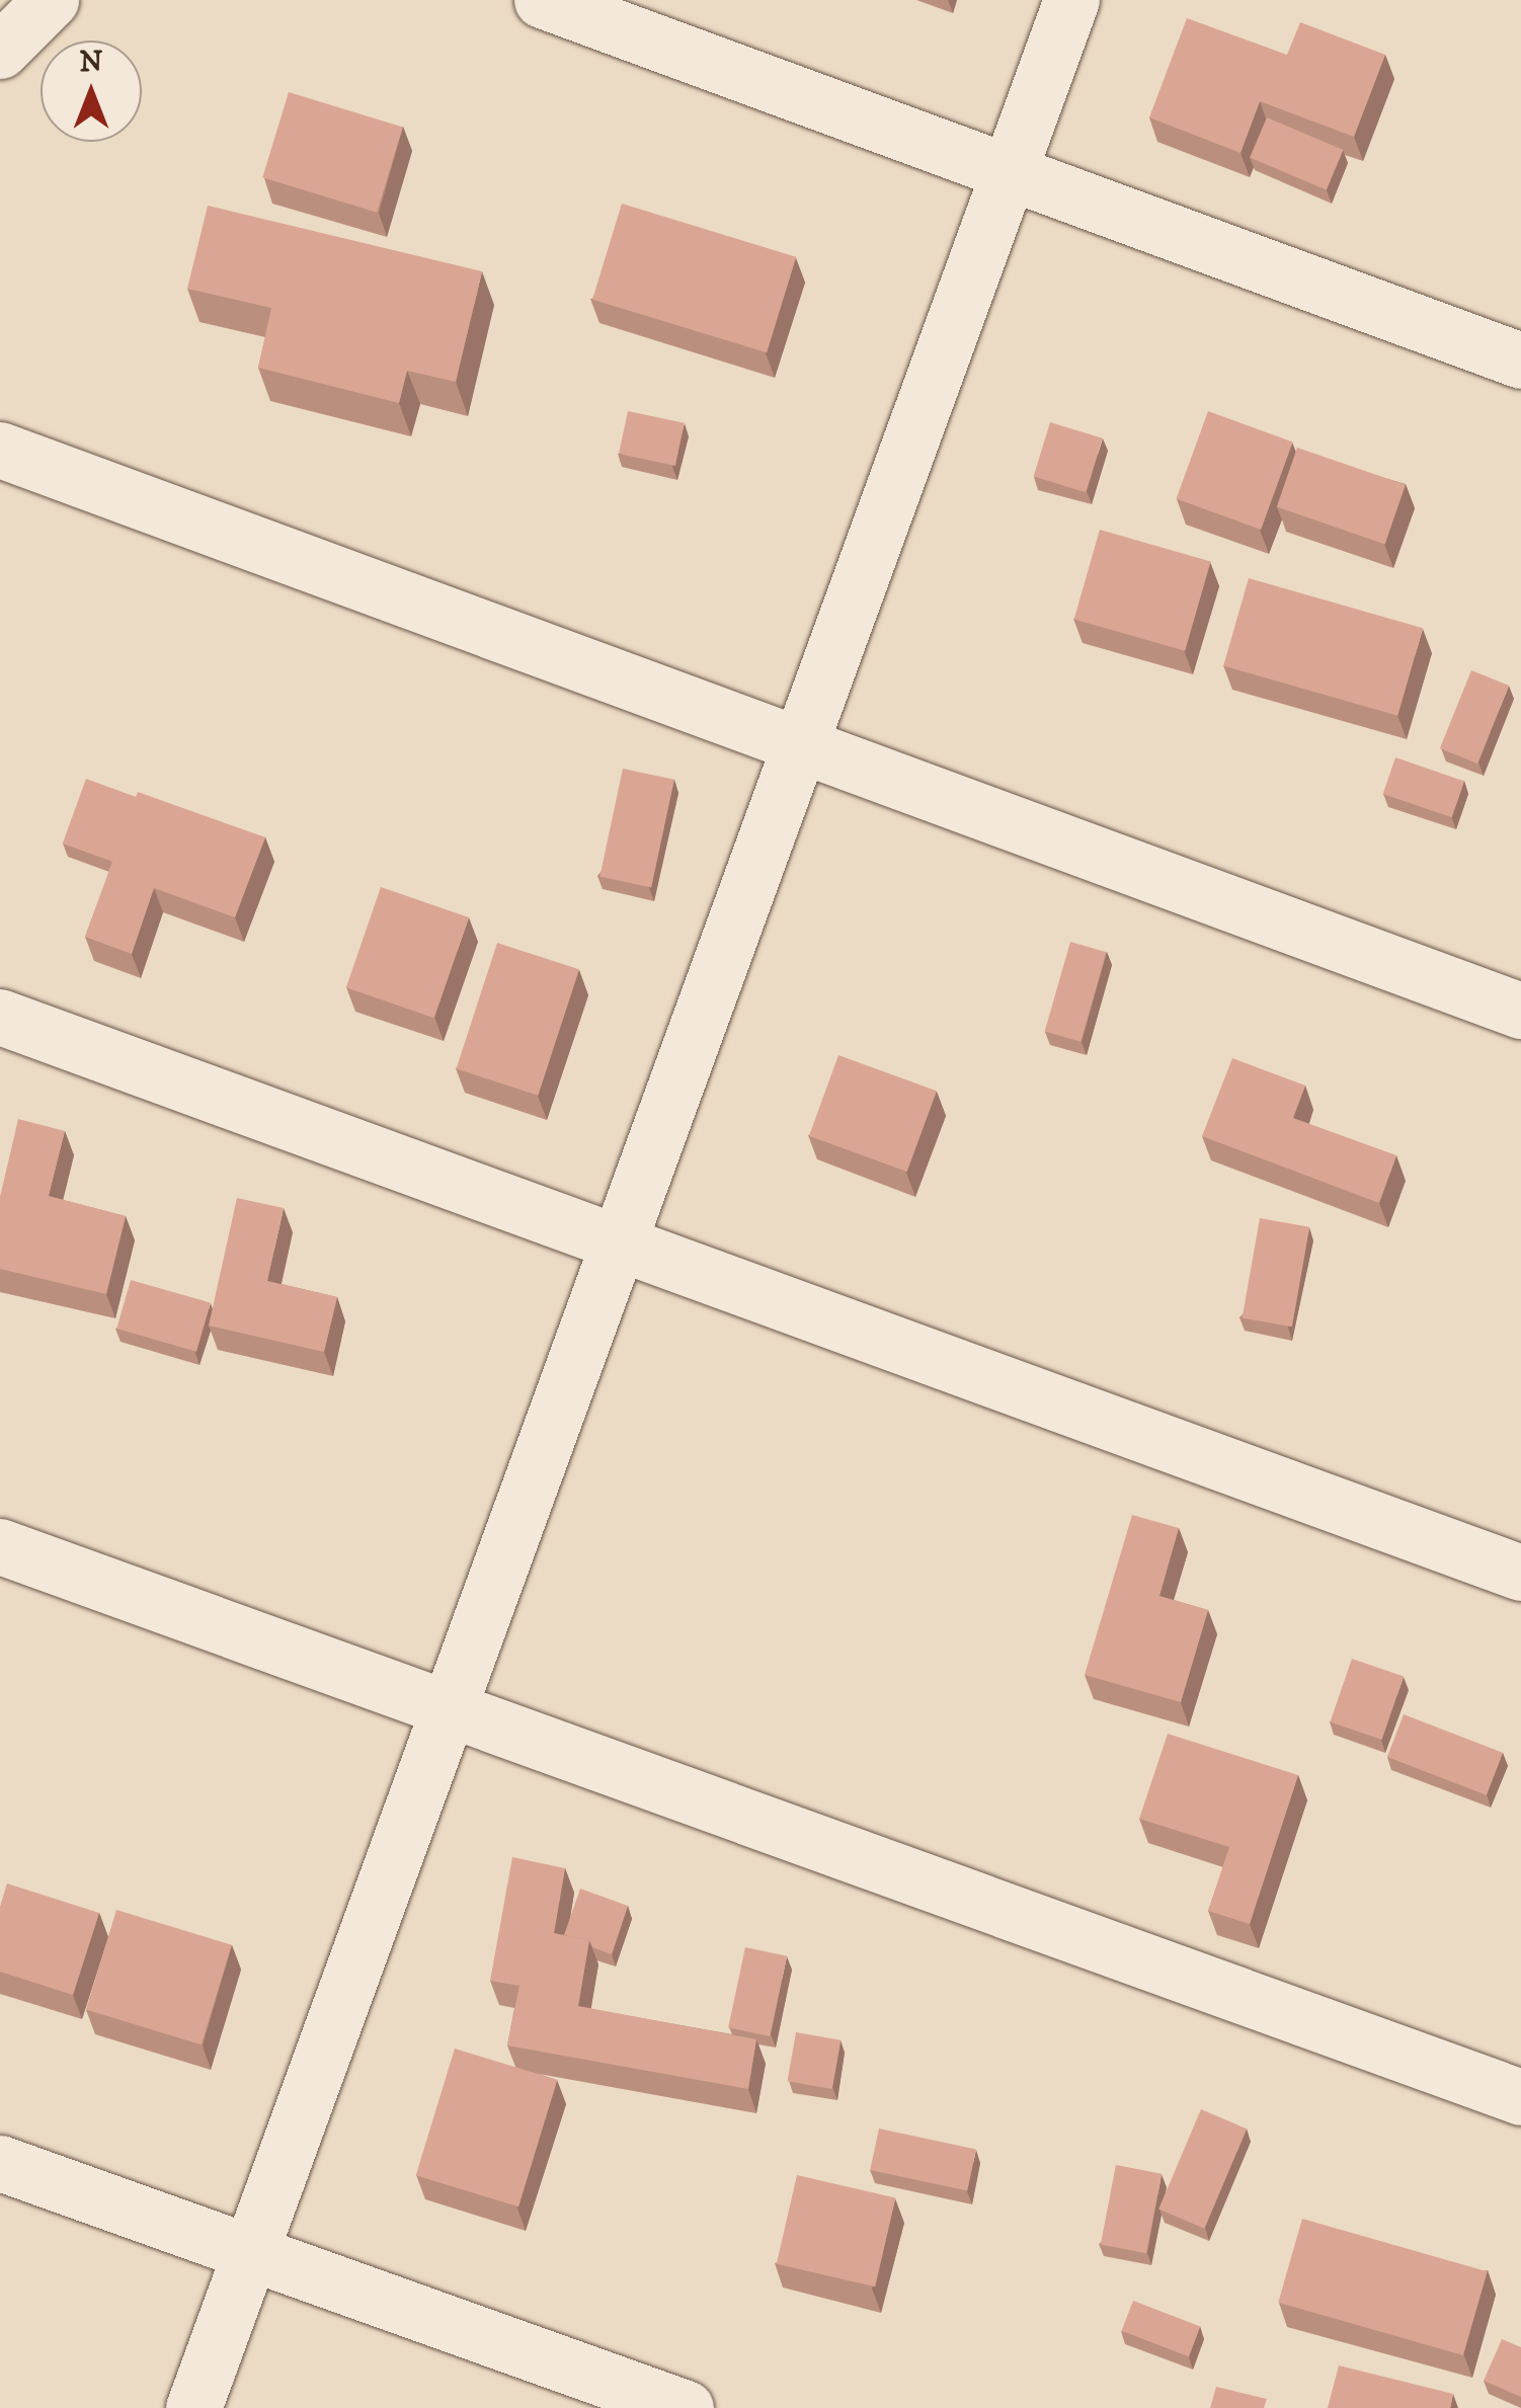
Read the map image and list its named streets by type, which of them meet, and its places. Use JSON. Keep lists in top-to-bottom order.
{
  "north": "top"
}
